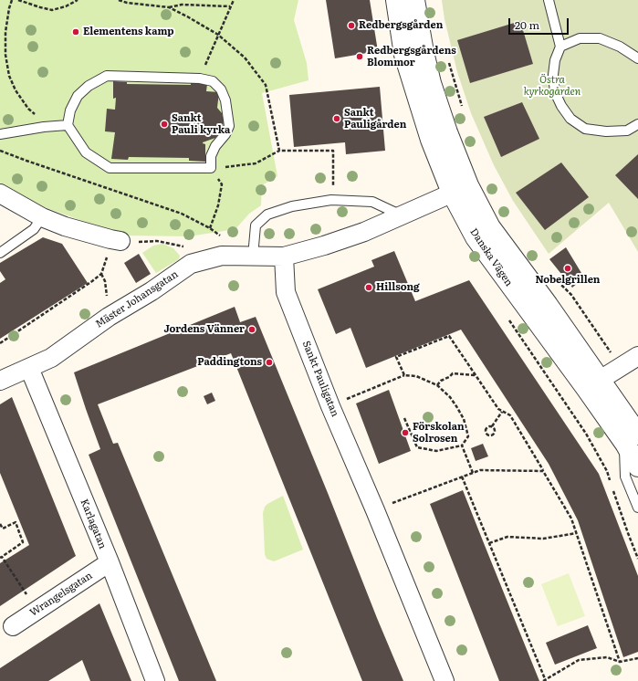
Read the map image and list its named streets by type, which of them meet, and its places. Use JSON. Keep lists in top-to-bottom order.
{
  "streets": {
    "street": [
      "Danska Vägen",
      "Mäster Johansgatan",
      "Sankt Pauligatan",
      "Karlagatan",
      "Wrangelsgatan"
    ]
  },
  "crossings": [
    ["Mäster Johansgatan", "Sankt Pauligatan"],
    ["Mäster Johansgatan", "Karlagatan"],
    ["Karlagatan", "Wrangelsgatan"]
  ],
  "parks": ["Östra kyrkogården"],
  "places": [
    "Redbergsgården",
    "Elementens kamp",
    "Redbergsgårdens Blommor",
    "Sankt Pauligården",
    "Sankt Pauli kyrka",
    "Nobelgrillen",
    "Hillsong",
    "Jordens Vänner",
    "Paddingtons",
    "Förskolan Solrosen"
  ],
  "scale_bar": "20 m"
}
